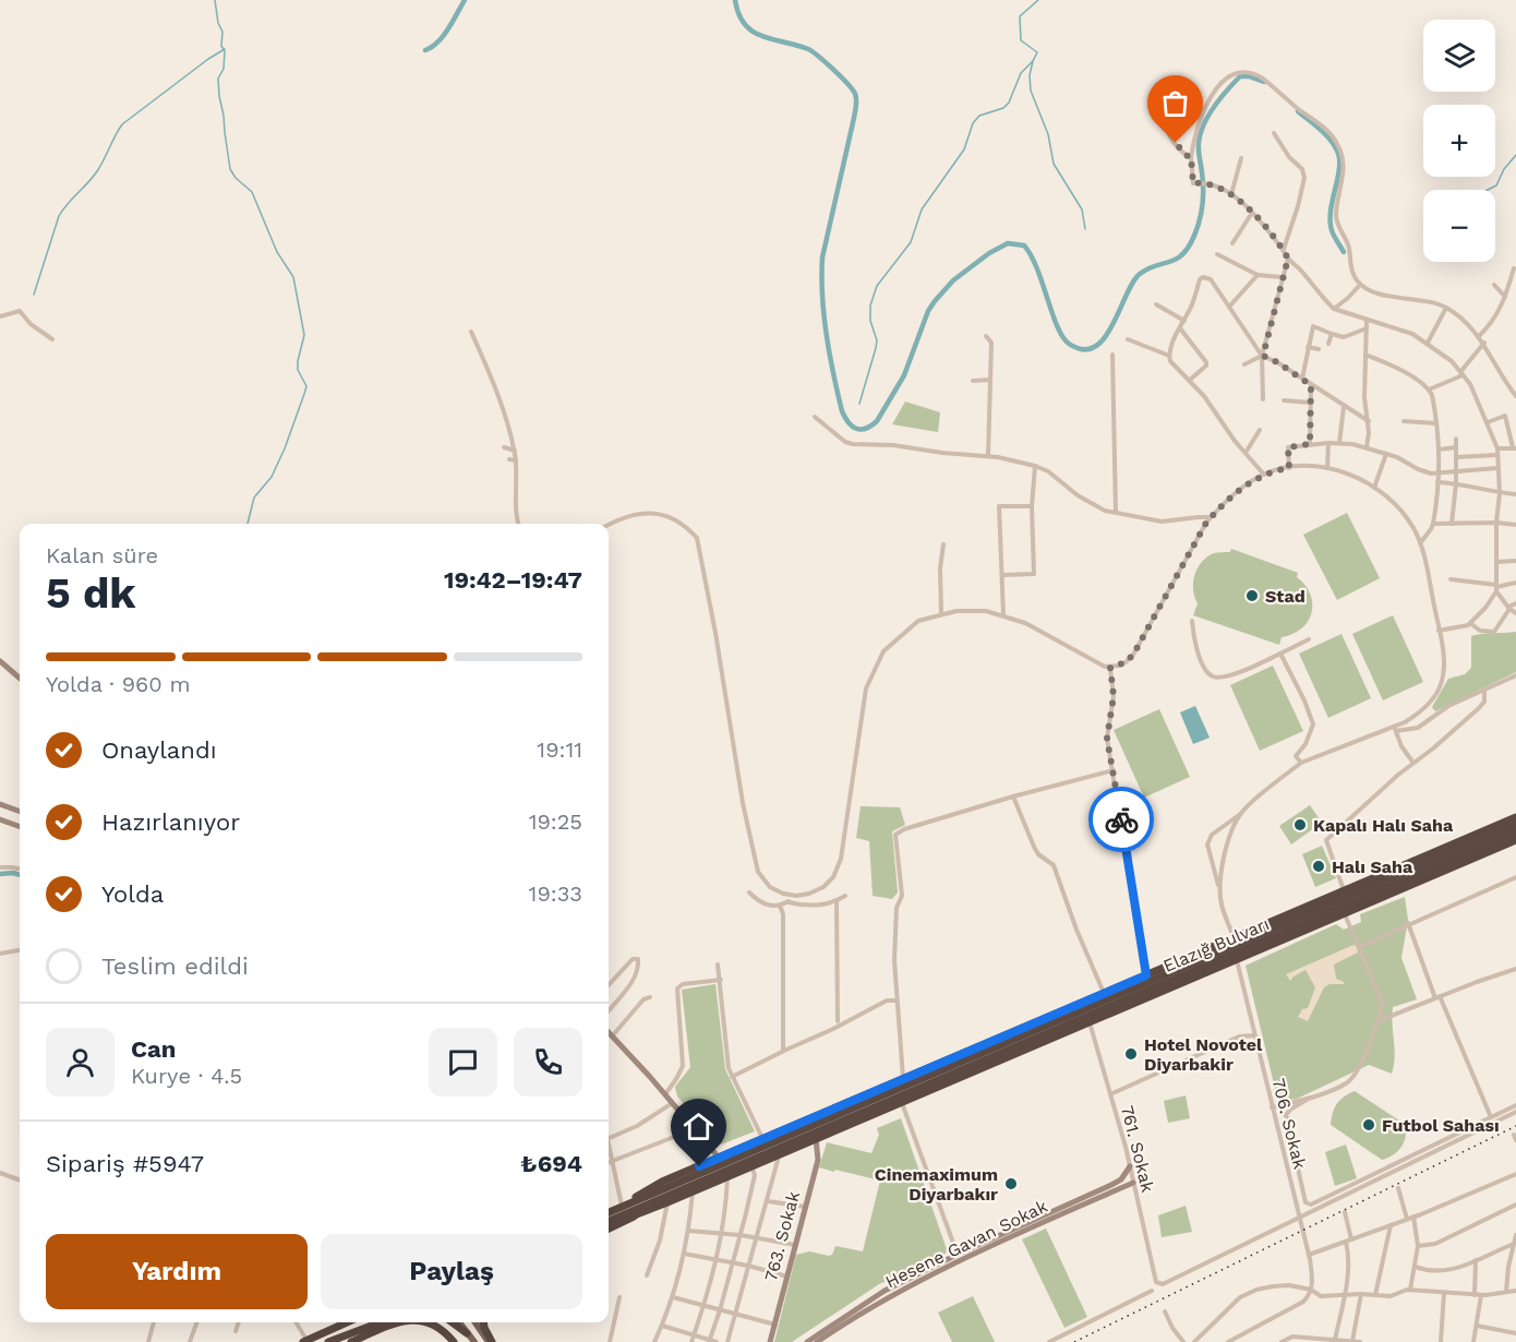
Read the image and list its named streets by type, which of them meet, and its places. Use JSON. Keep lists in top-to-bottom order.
{
  "streets": {
    "highway": ["Elazığ Bulvarı"],
    "street": [
      "706. Sokak",
      "761. Sokak",
      "763. Sokak",
      "Hesene Gavan Sokak"
    ]
  },
  "crossings": [
    ["706. Sokak", "761. Sokak"],
    ["761. Sokak", "Hesene Gavan Sokak"]
  ],
  "places": [
    "Stad",
    "Kapalı Halı Saha",
    "Halı Saha",
    "Hotel Novotel Diyarbakir",
    "Futbol Sahası",
    "Cinemaximum Diyarbakır"
  ],
  "page": {
    "map_buttons": ["+", "−"],
    "heading": ["5 dk", "Kalan süre", "19:42–19:47"],
    "panel": [
      "Can",
      "Kurye · 4.5",
      "Sipariş #5947",
      "₺694"
    ],
    "bar": "Yolda · 960 m",
    "list": [
      ["Onaylandı", "19:11"],
      ["Hazırlanıyor", "19:25"],
      ["Yolda", "19:33"],
      "Teslim edildi"
    ],
    "buttons": ["Yardım", "Paylaş"]
  }
}
